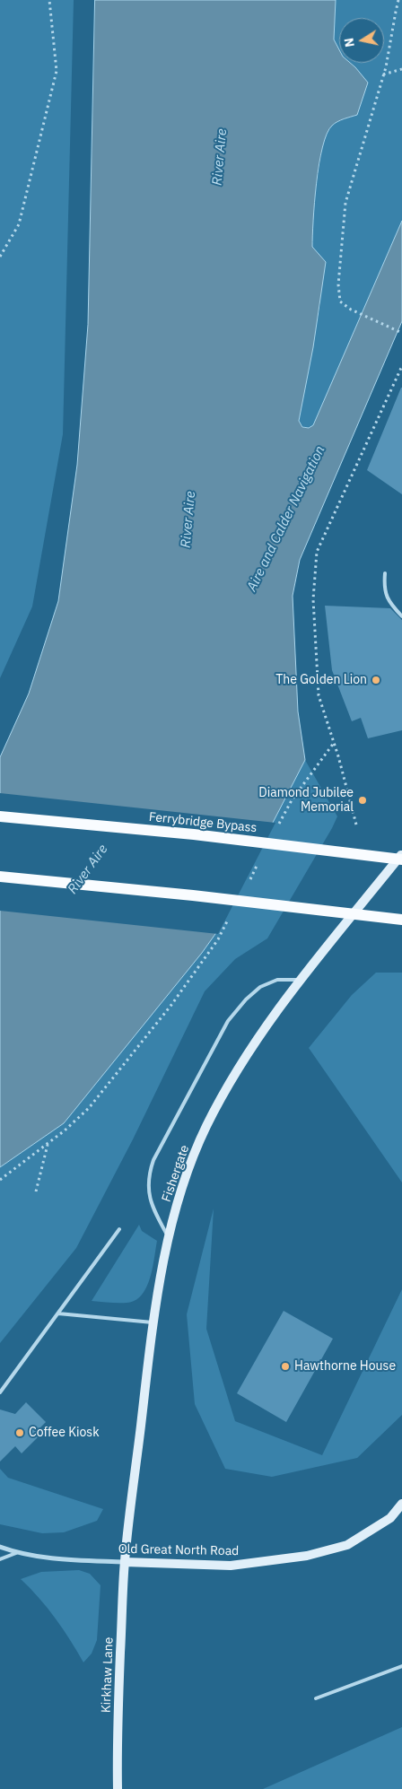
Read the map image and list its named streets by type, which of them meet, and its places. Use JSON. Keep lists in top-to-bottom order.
{
  "streets": {
    "main road": [
      "Ferrybridge Bypass",
      "Fishergate",
      "Old Great North Road",
      "Kirkhaw Lane"
    ]
  },
  "crossings": [
    ["Fishergate", "Old Great North Road"],
    ["Fishergate", "Kirkhaw Lane"],
    ["Old Great North Road", "Kirkhaw Lane"]
  ],
  "water": ["River Aire", "Aire and Calder Navigation"],
  "places": [
    "The Golden Lion",
    "Diamond Jubilee Memorial",
    "Hawthorne House",
    "Coffee Kiosk"
  ],
  "north": "left"
}
